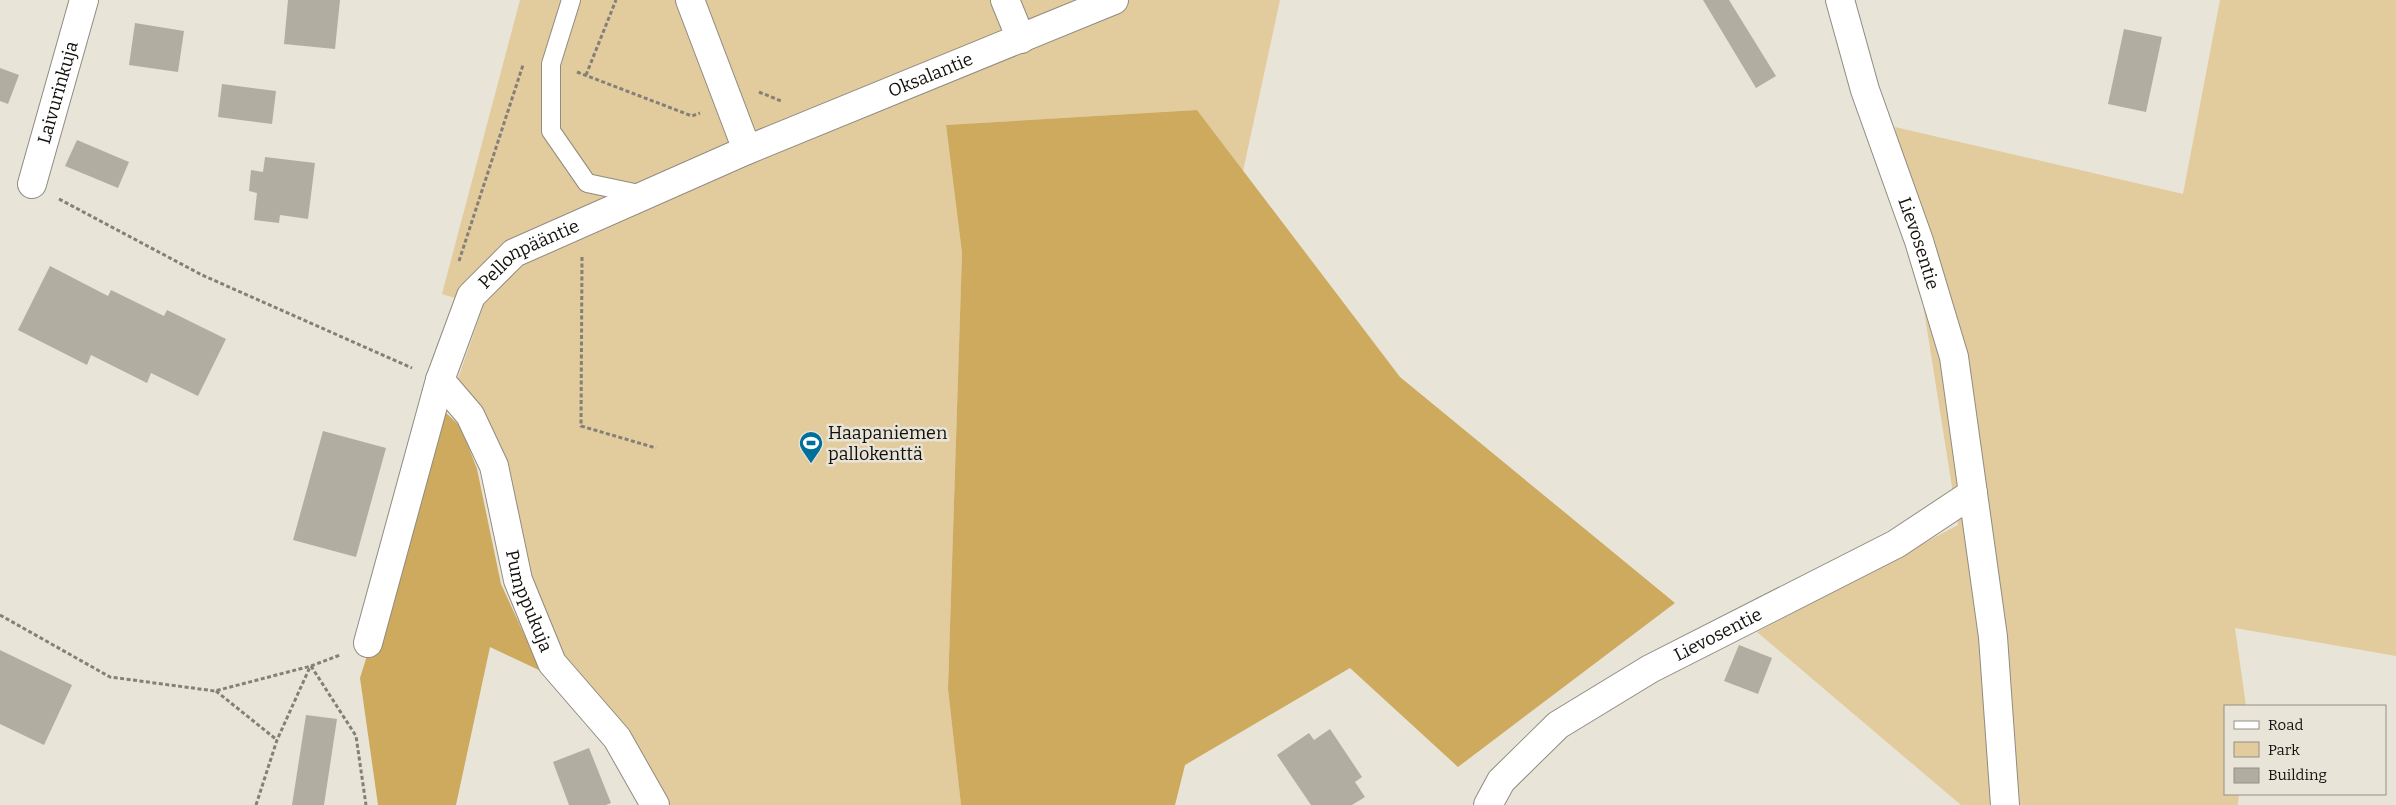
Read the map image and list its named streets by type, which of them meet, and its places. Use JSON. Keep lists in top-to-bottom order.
{
  "streets": {
    "street": [
      "Oksalantie",
      "Laivurinkuja",
      "Lievosentie",
      "Pellonpääntie",
      "Pumppukuja"
    ]
  },
  "crossings": [
    ["Oksalantie", "Pellonpääntie"],
    ["Pellonpääntie", "Pumppukuja"]
  ],
  "places": {
    "sports": ["Haapaniemen pallokenttä"]
  },
  "legend": ["Road", "Park", "Building"]
}
